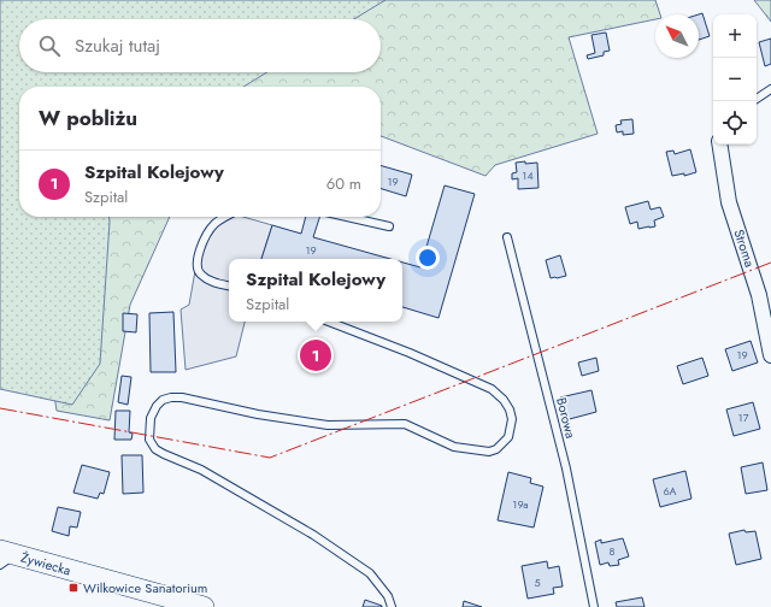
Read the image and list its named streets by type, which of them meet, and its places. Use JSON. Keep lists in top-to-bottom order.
{
  "streets": {
    "main road": ["Żywiecka"],
    "street": ["Stroma"],
    "lane": ["Borowa"]
  },
  "places": {
    "transit": ["Wilkowice Sanatorium"]
  },
  "house_numbers": [
    "14",
    "19",
    "19",
    "19",
    "17",
    "6A",
    "19a",
    "8",
    "5"
  ],
  "north": "top left",
  "page": {
    "map_buttons": ["+", "−"],
    "search": "Szukaj tutaj",
    "heading": "W pobliżu",
    "list": [
      {
        "mark": "1",
        "name": "Szpital Kolejowy",
        "note": "Szpital",
        "value": "60 m"
      }
    ],
    "popup": ["Szpital Kolejowy", "Szpital"],
    "pins": "1"
  }
}
